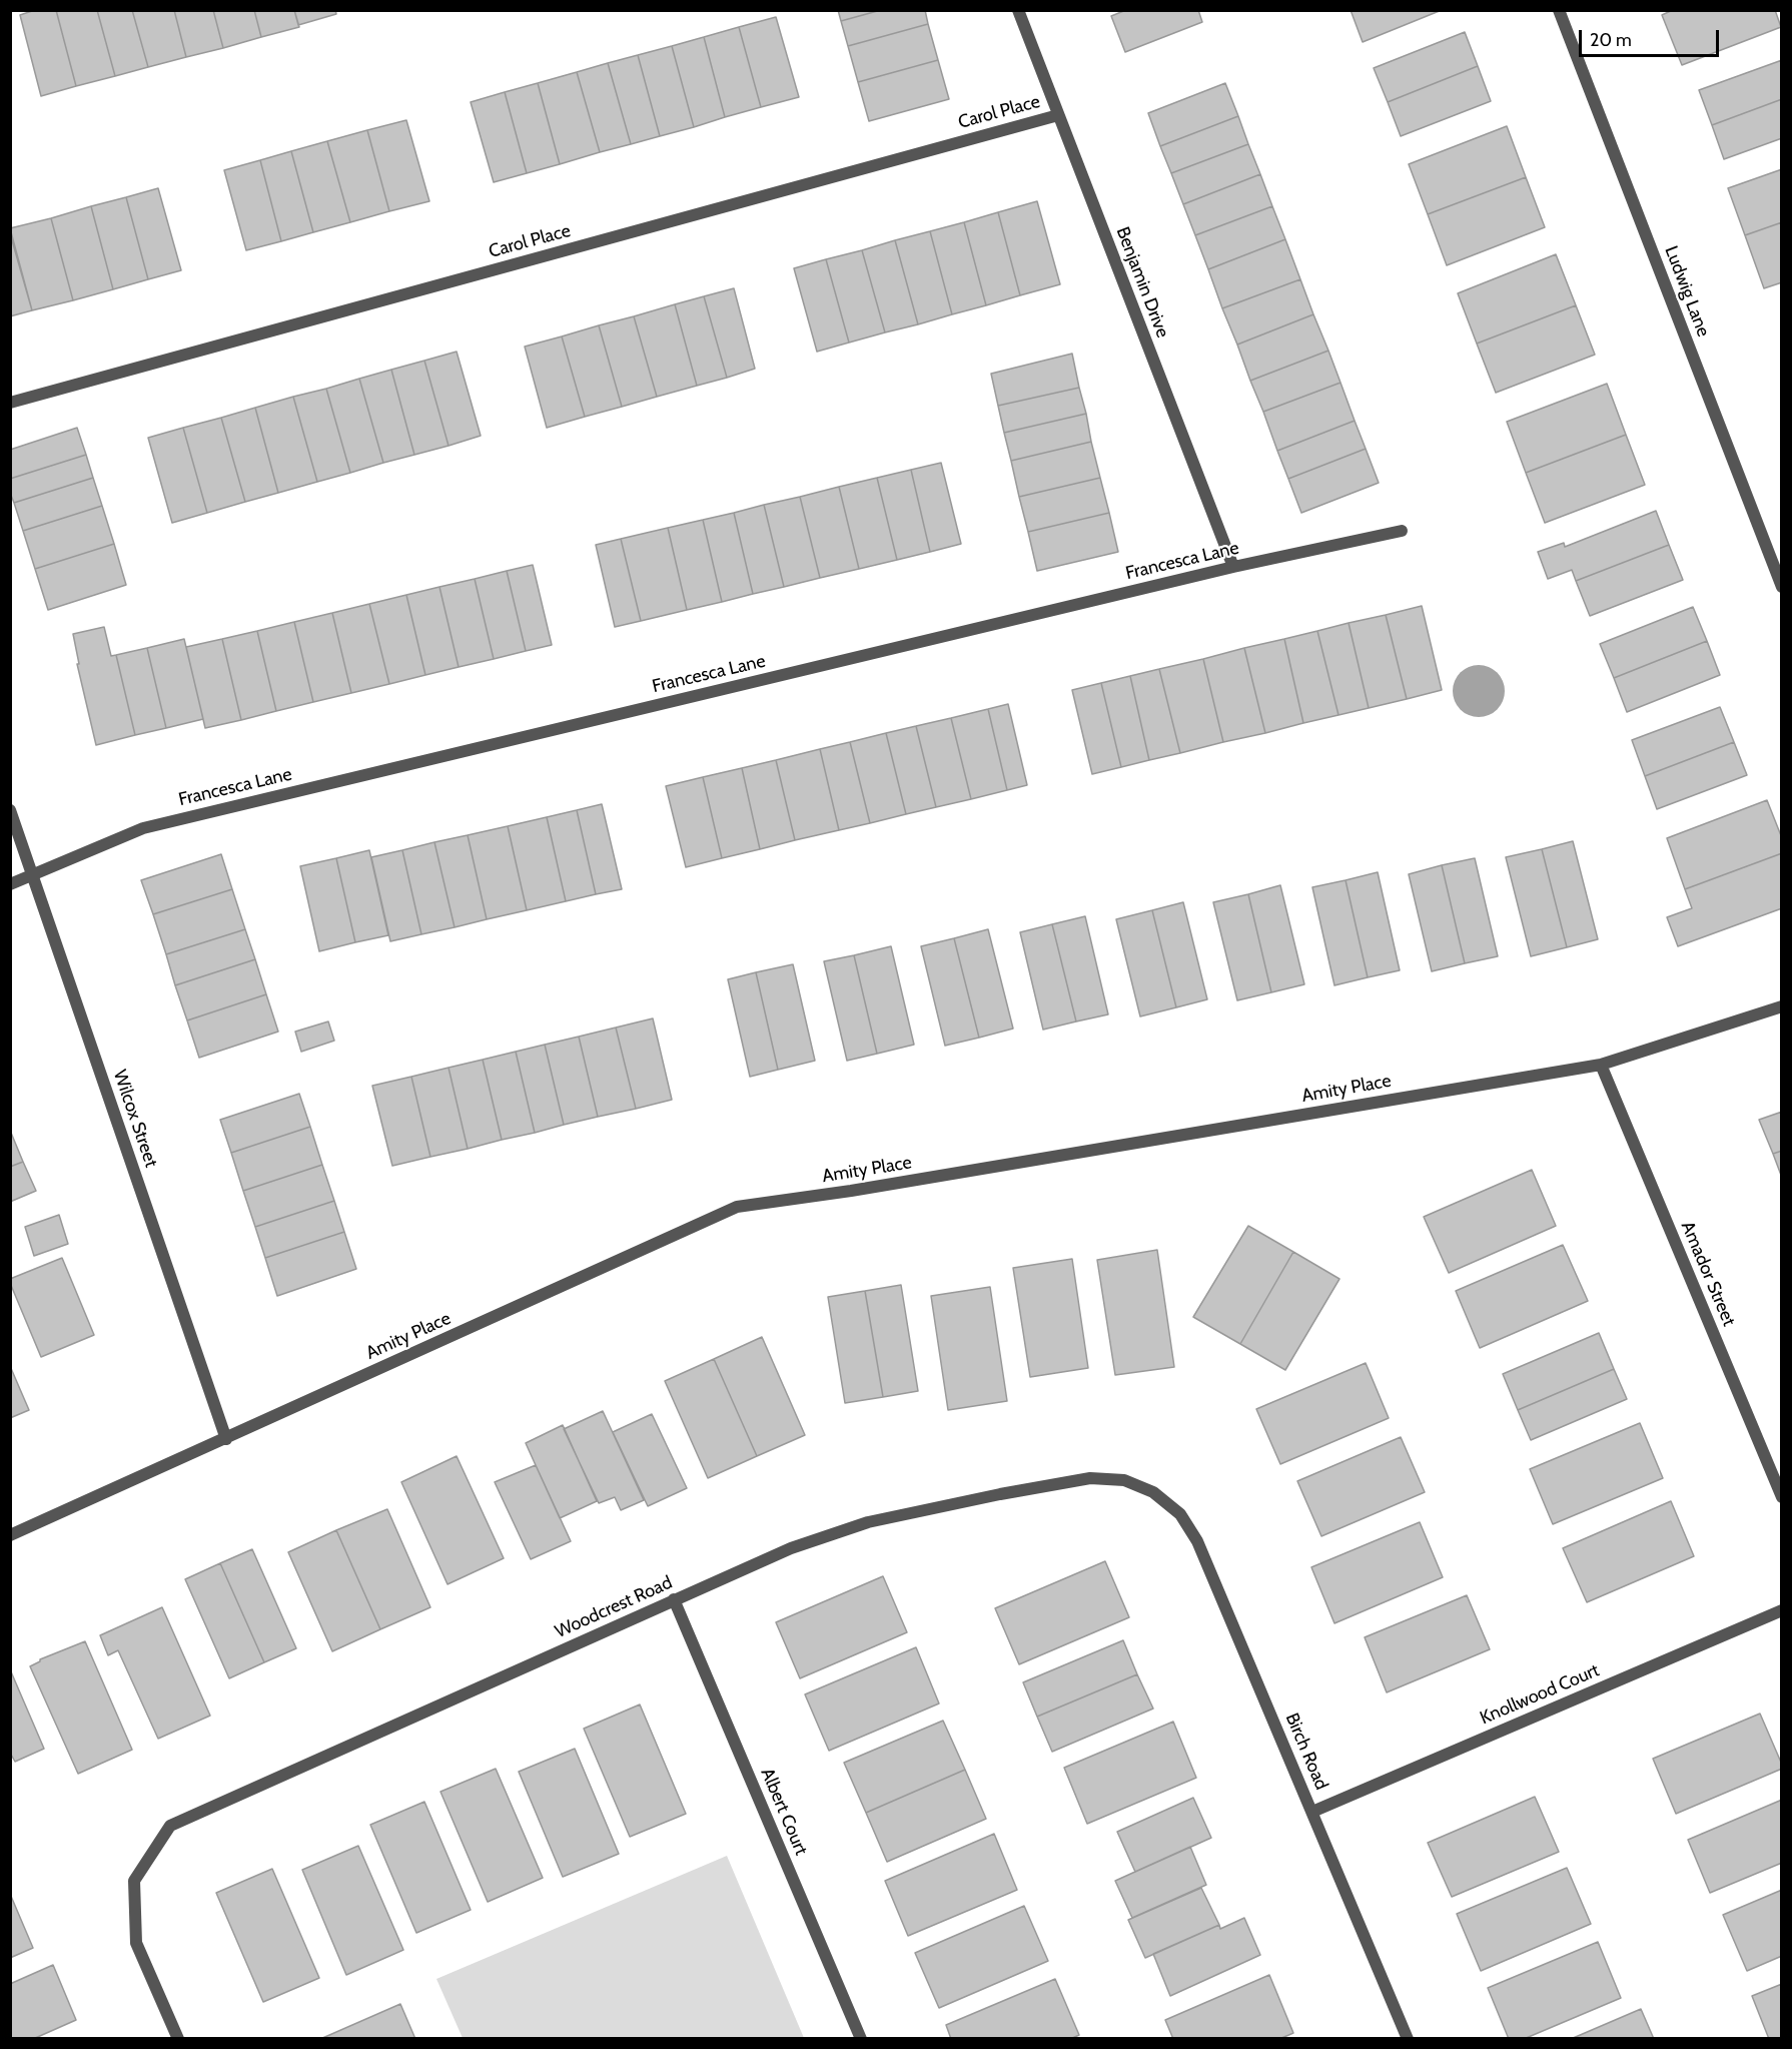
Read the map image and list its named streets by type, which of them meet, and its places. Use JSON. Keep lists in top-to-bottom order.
{
  "streets": {
    "street": [
      "Carol Place",
      "Benjamin Drive",
      "Ludwig Lane",
      "Francesca Lane",
      "Amity Place",
      "Wilcox Street",
      "Amador Street",
      "Woodcrest Road",
      "Knollwood Court",
      "Birch Road",
      "Albert Court"
    ]
  },
  "crossings": [
    ["Carol Place", "Benjamin Drive"],
    ["Benjamin Drive", "Francesca Lane"],
    ["Francesca Lane", "Wilcox Street"],
    ["Amity Place", "Wilcox Street"],
    ["Amity Place", "Amador Street"],
    ["Woodcrest Road", "Birch Road"],
    ["Woodcrest Road", "Albert Court"],
    ["Knollwood Court", "Birch Road"]
  ],
  "scale_bar": "20 m"
}
